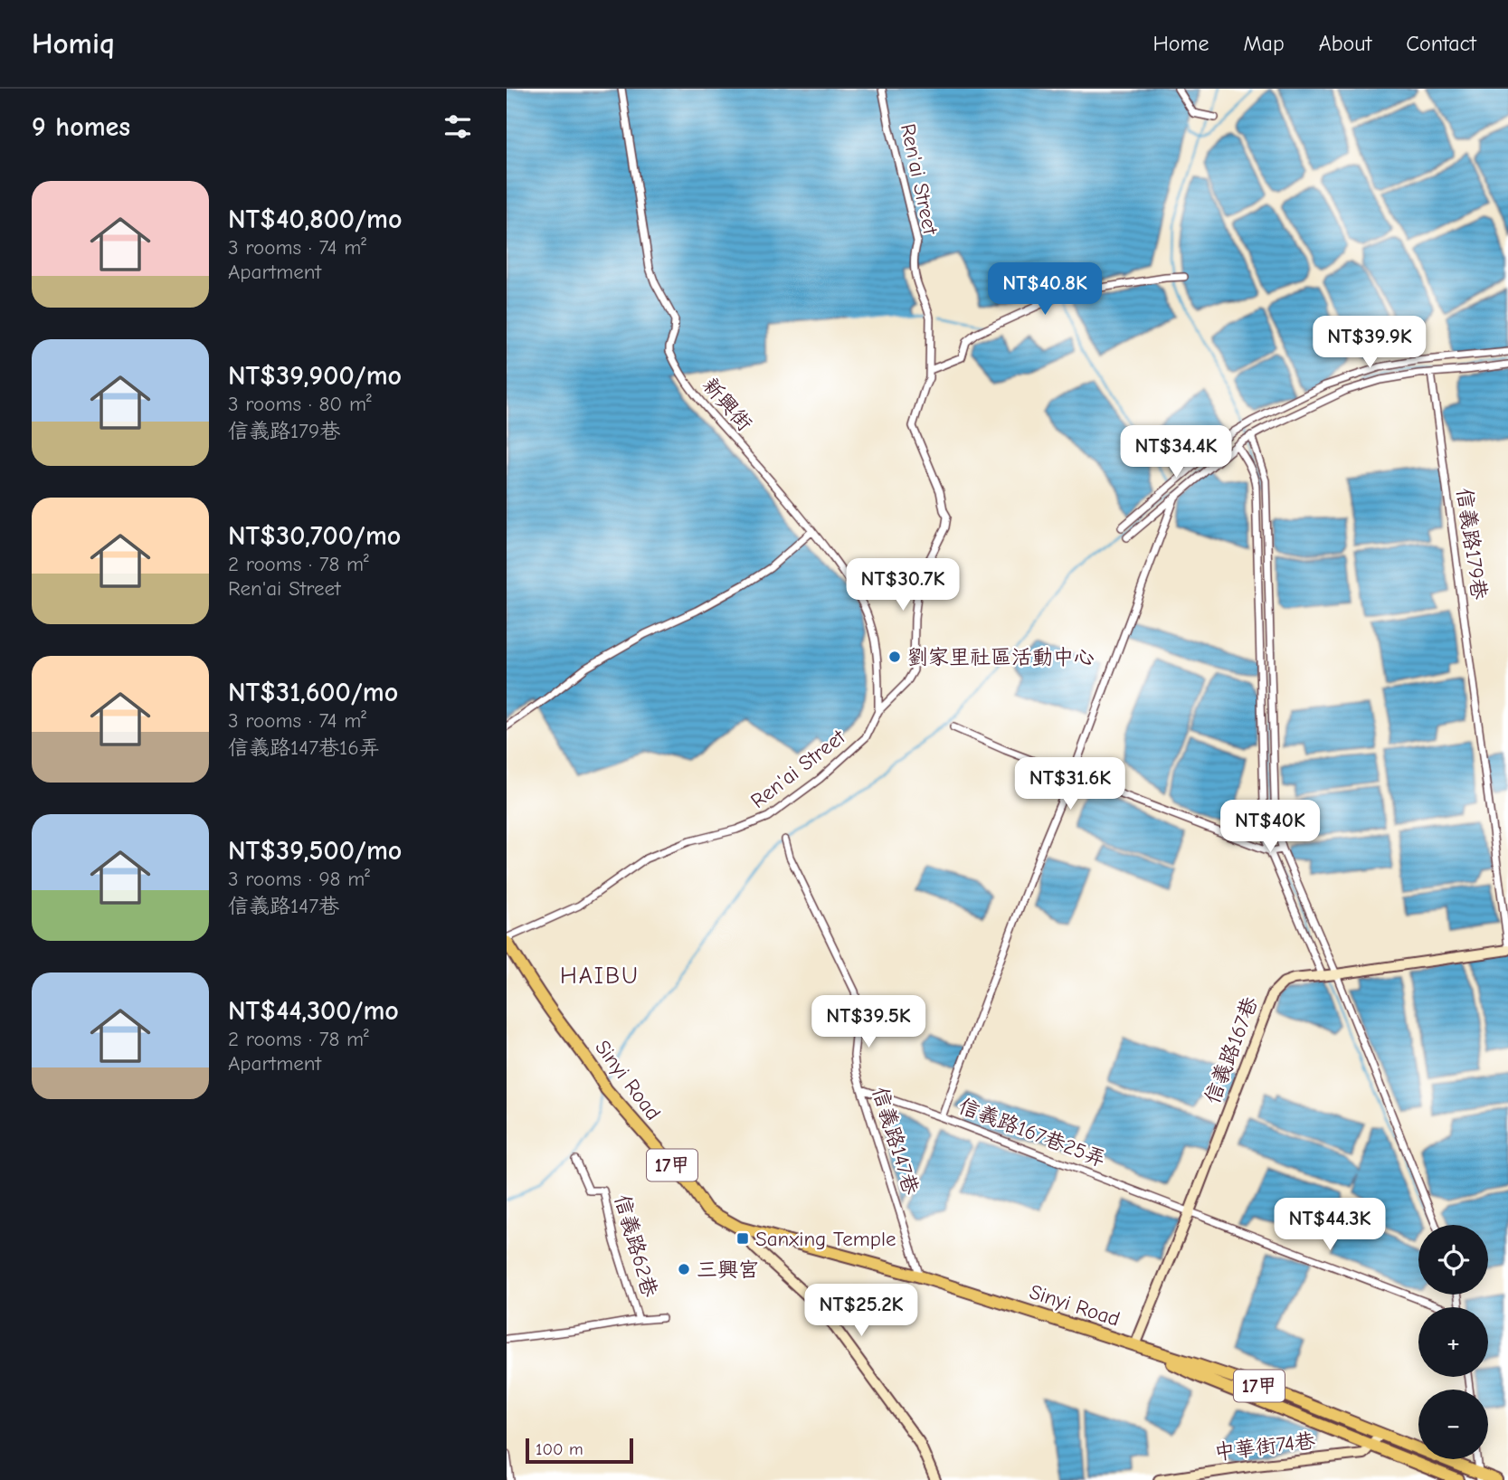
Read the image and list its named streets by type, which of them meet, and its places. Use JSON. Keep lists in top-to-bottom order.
{
  "streets": {
    "main road": ["Sinyi Road", "17甲"],
    "street": [
      "Ren'ai Street",
      "新興街",
      "信義路179巷",
      "信義路167巷",
      "信義路167巷25弄",
      "信義路147巷",
      "信義路62巷",
      "中華街74巷"
    ]
  },
  "crossings": [
    ["Ren'ai Street", "新興街"],
    ["Ren'ai Street", "Sinyi Road"],
    ["信義路179巷", "信義路167巷"],
    ["信義路167巷", "Sinyi Road"],
    ["信義路167巷", "信義路167巷25弄"],
    ["Sinyi Road", "信義路147巷"],
    ["Sinyi Road", "中華街74巷"],
    ["信義路167巷25弄", "信義路147巷"]
  ],
  "districts": ["HAIBU"],
  "places": {
    "other": ["劉家里社區活動中心", "三興宮"],
    "transit": ["Sanxing Temple"]
  },
  "scale_bar": "100 m",
  "page": {
    "header": "Homiq",
    "nav": [
      "Home",
      "Map",
      "About",
      "Contact"
    ],
    "heading": "9 homes",
    "list": [
      {
        "name": "NT$40,800/mo",
        "note": "3 rooms · 74 m² · Apartment"
      },
      {
        "name": "NT$39,900/mo",
        "note": "3 rooms · 80 m² · 信義路179巷"
      },
      {
        "name": "NT$30,700/mo",
        "note": "2 rooms · 78 m² · Ren'ai Street"
      },
      {
        "name": "NT$31,600/mo",
        "note": "3 rooms · 74 m² · 信義路147巷16弄"
      },
      {
        "name": "NT$39,500/mo",
        "note": "3 rooms · 98 m² · 信義路147巷"
      },
      {
        "name": "NT$44,300/mo",
        "note": "2 rooms · 78 m² · Apartment"
      }
    ],
    "price": [
      "NT$40.8K",
      "NT$39.9K",
      "NT$34.4K",
      "NT$30.7K",
      "NT$31.6K",
      "NT$40K",
      "NT$39.5K",
      "NT$44.3K",
      "NT$25.2K"
    ],
    "map_buttons": ["+", "−"],
    "scale": "100 m"
  }
}
